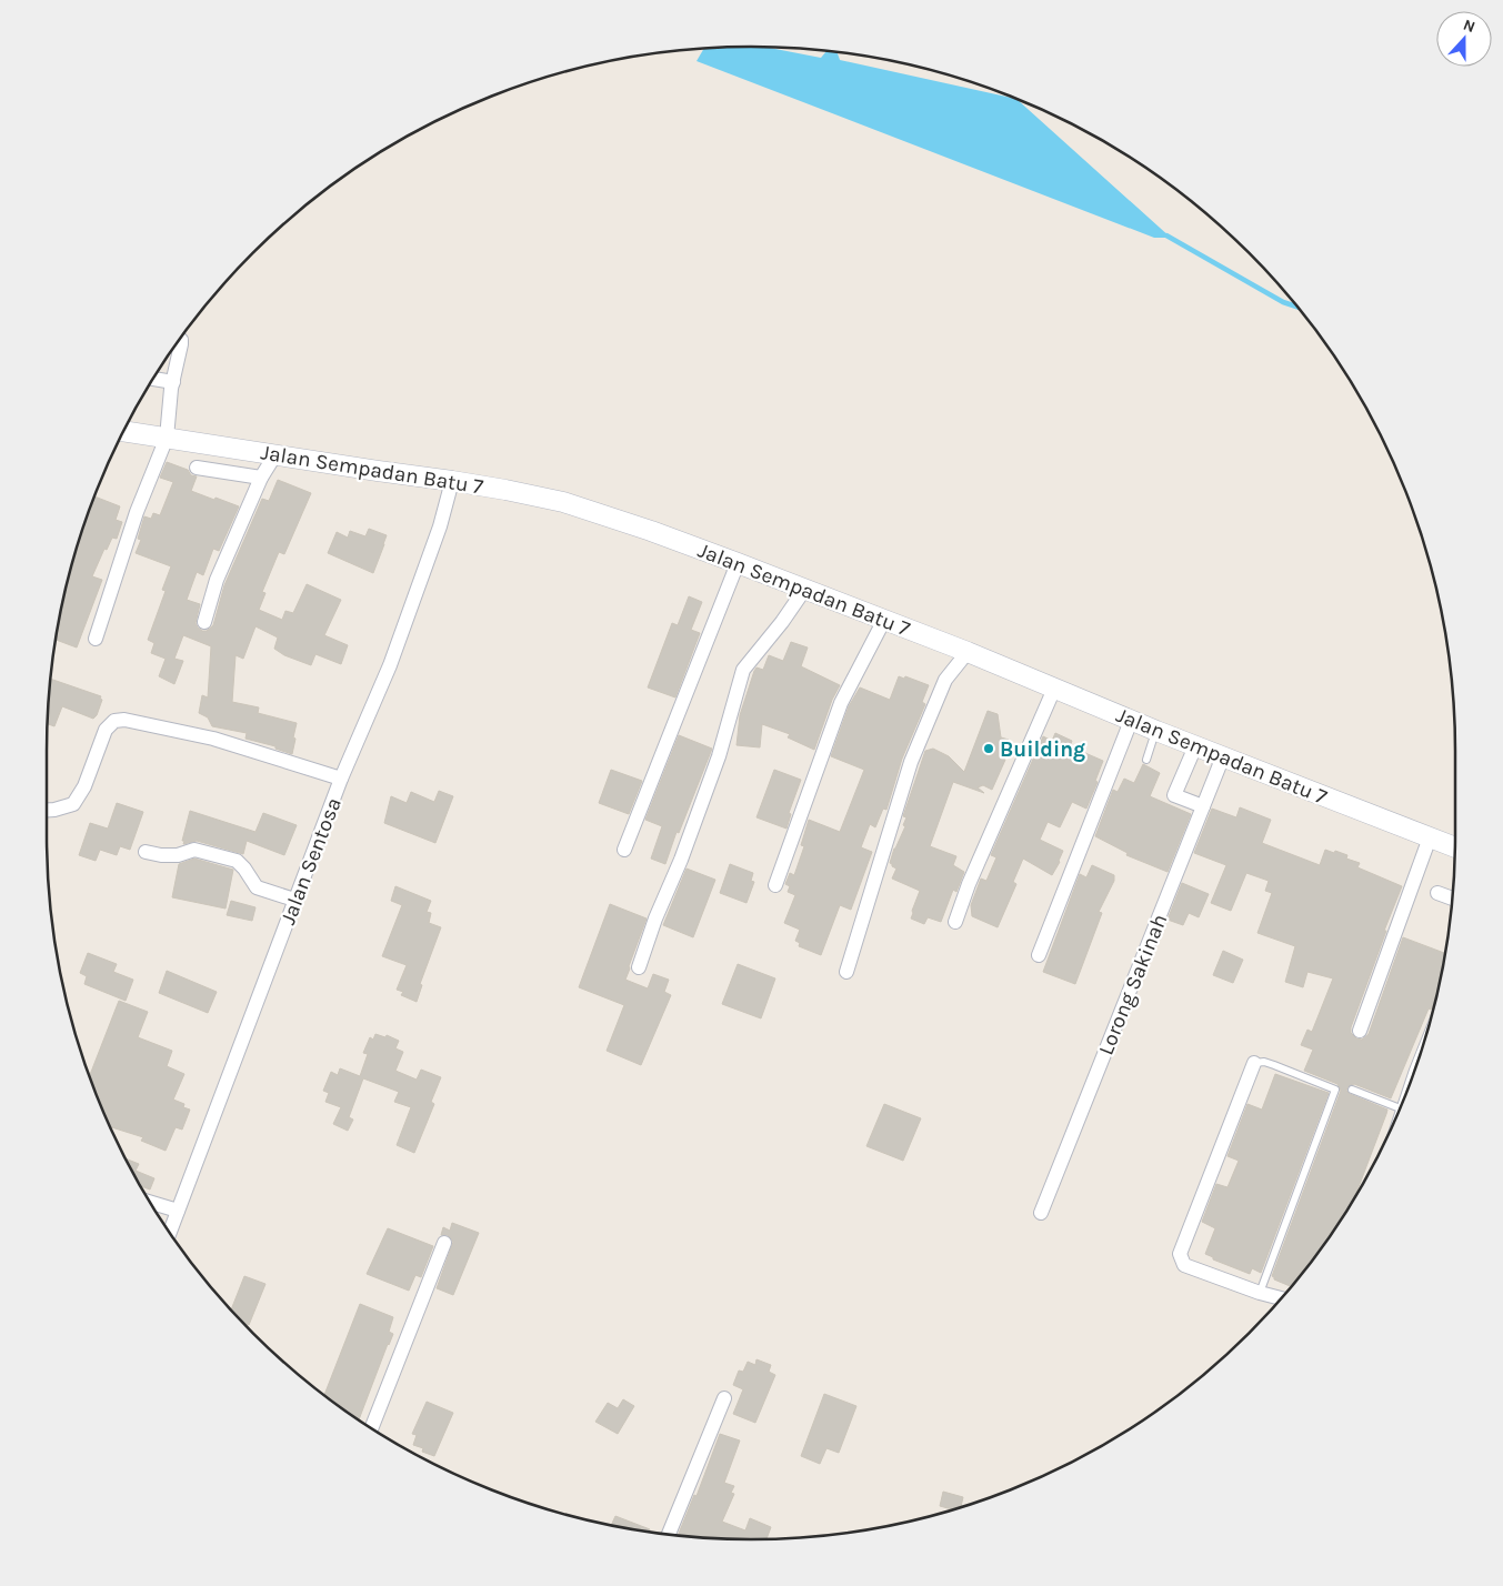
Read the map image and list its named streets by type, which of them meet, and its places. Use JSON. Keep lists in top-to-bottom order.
{
  "streets": {
    "street": ["Jalan Sempadan Batu 7", "Jalan Sentosa", "Lorong Sakinah"]
  },
  "crossings": [
    ["Jalan Sempadan Batu 7", "Jalan Sentosa"],
    ["Jalan Sempadan Batu 7", "Lorong Sakinah"]
  ],
  "places": ["Building"],
  "north": "top"
}
